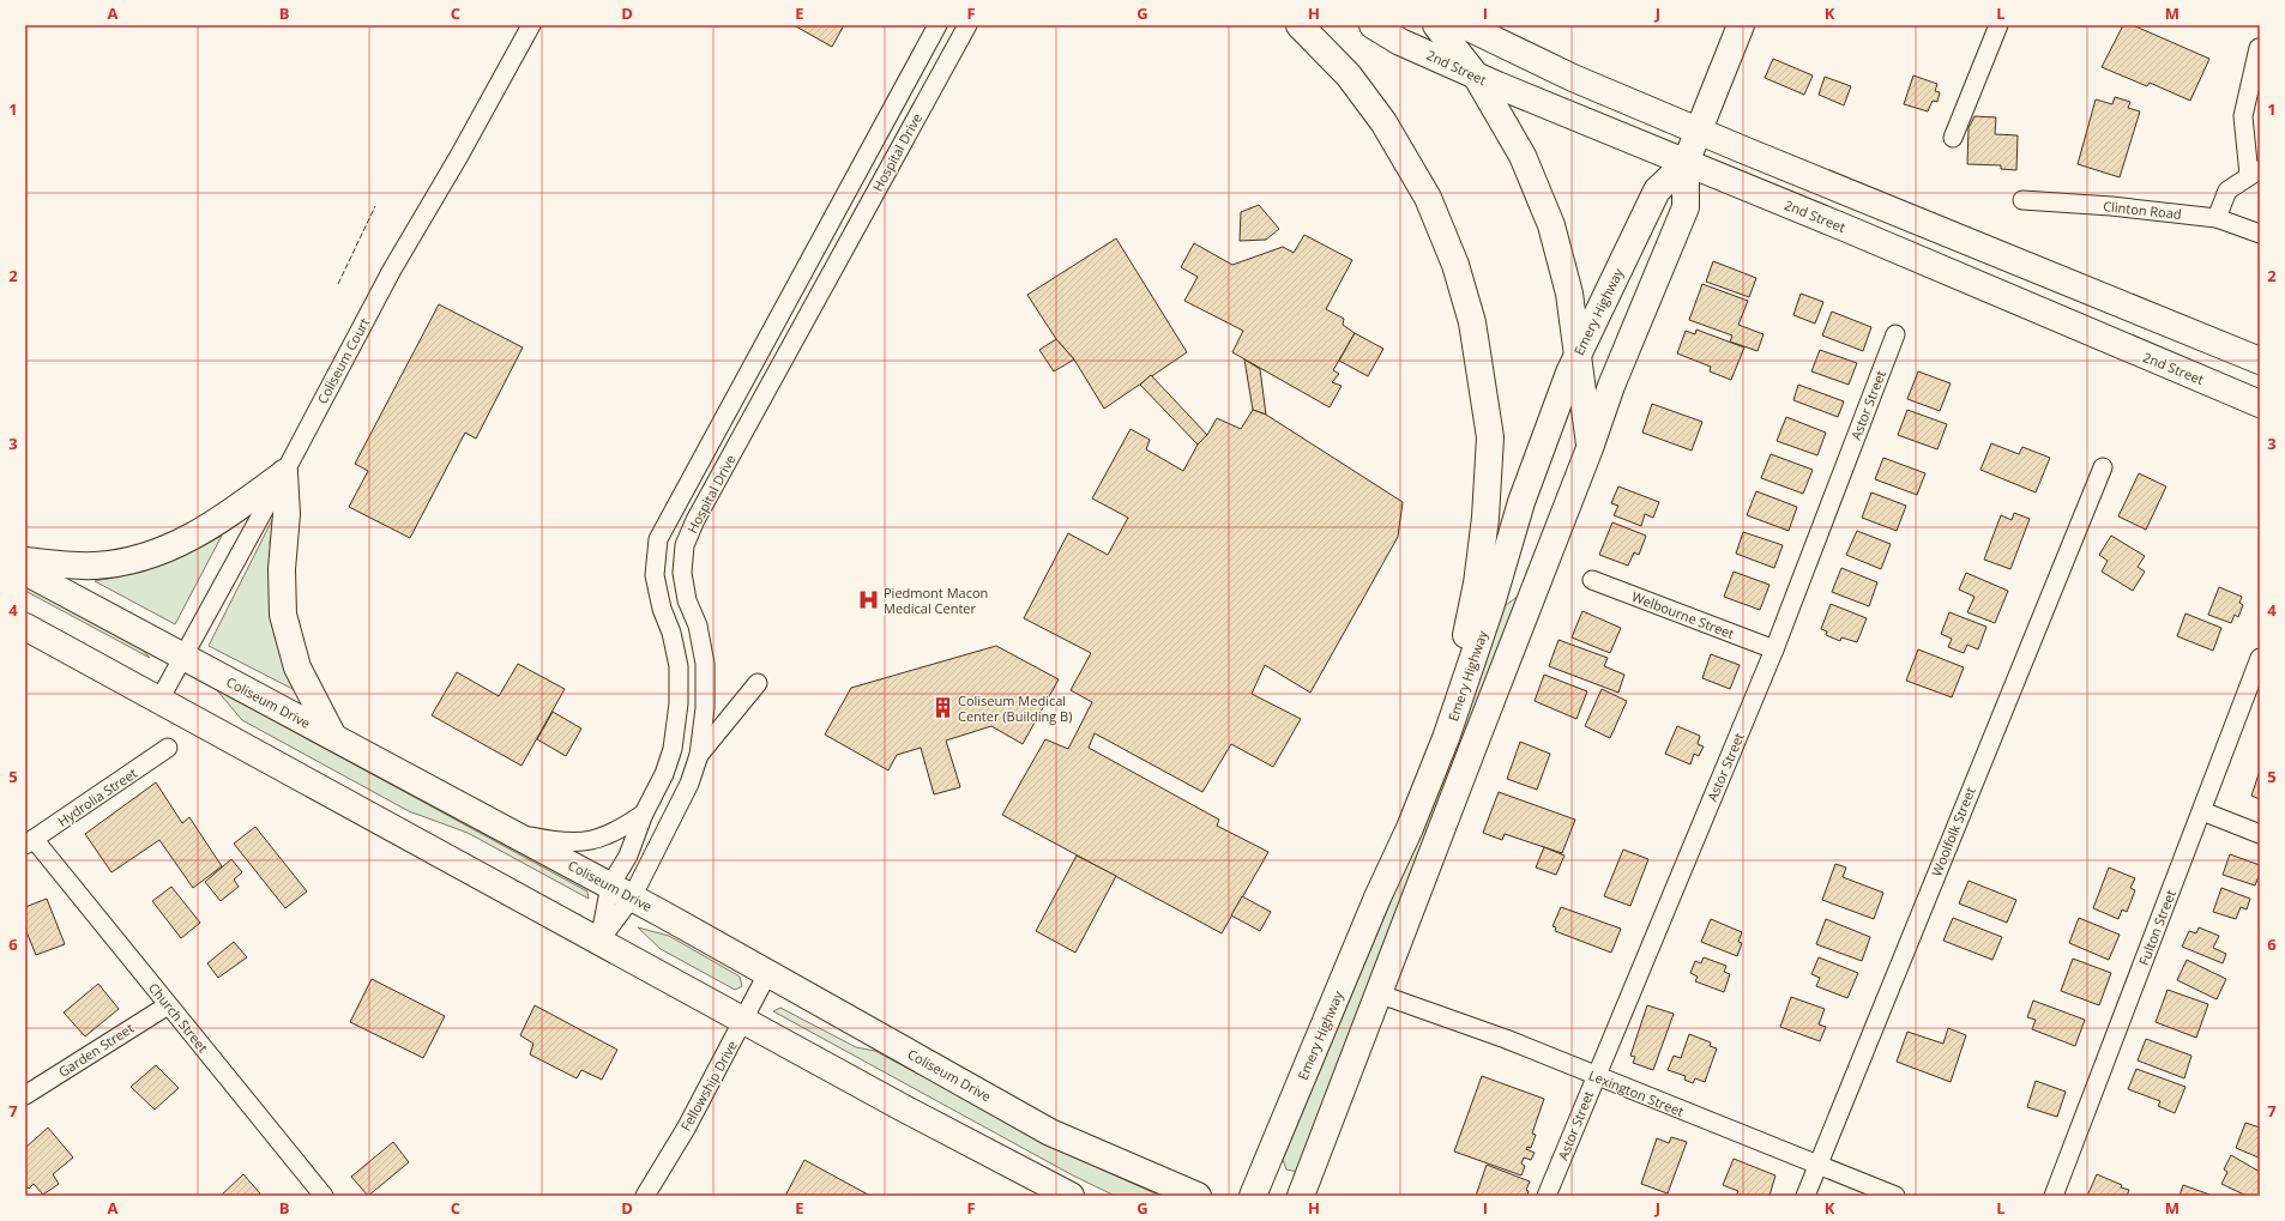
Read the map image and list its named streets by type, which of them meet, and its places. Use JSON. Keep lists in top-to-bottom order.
{
  "streets": {
    "main road": ["2nd Street", "Emery Highway", "Coliseum Drive"],
    "street": [
      "Hospital Drive",
      "Clinton Road",
      "Coliseum Court",
      "Astor Street",
      "Welbourne Street",
      "Hydrolia Street",
      "Woolfolk Street",
      "Fulton Street",
      "Church Street",
      "Garden Street",
      "Fellowship Drive",
      "Lexington Street"
    ]
  },
  "crossings": [
    ["2nd Street", "Emery Highway"],
    ["Hospital Drive", "Coliseum Drive"],
    ["Emery Highway", "Lexington Street"],
    ["Coliseum Court", "Coliseum Drive"],
    ["Astor Street", "Welbourne Street"],
    ["Astor Street", "Lexington Street"],
    ["Coliseum Drive", "Fellowship Drive"],
    ["Hydrolia Street", "Church Street"],
    ["Woolfolk Street", "Lexington Street"],
    ["Church Street", "Garden Street"]
  ],
  "places": {
    "hospital": ["Piedmont Macon Medical Center"],
    "building": ["Coliseum Medical Center (Building B)"]
  },
  "grid": {
    "columns": [
      "A",
      "B",
      "C",
      "D",
      "E",
      "F",
      "G",
      "H",
      "I",
      "J",
      "K",
      "L",
      "M"
    ],
    "rows": [
      "1",
      "2",
      "3",
      "4",
      "5",
      "6",
      "7"
    ]
  }
}
